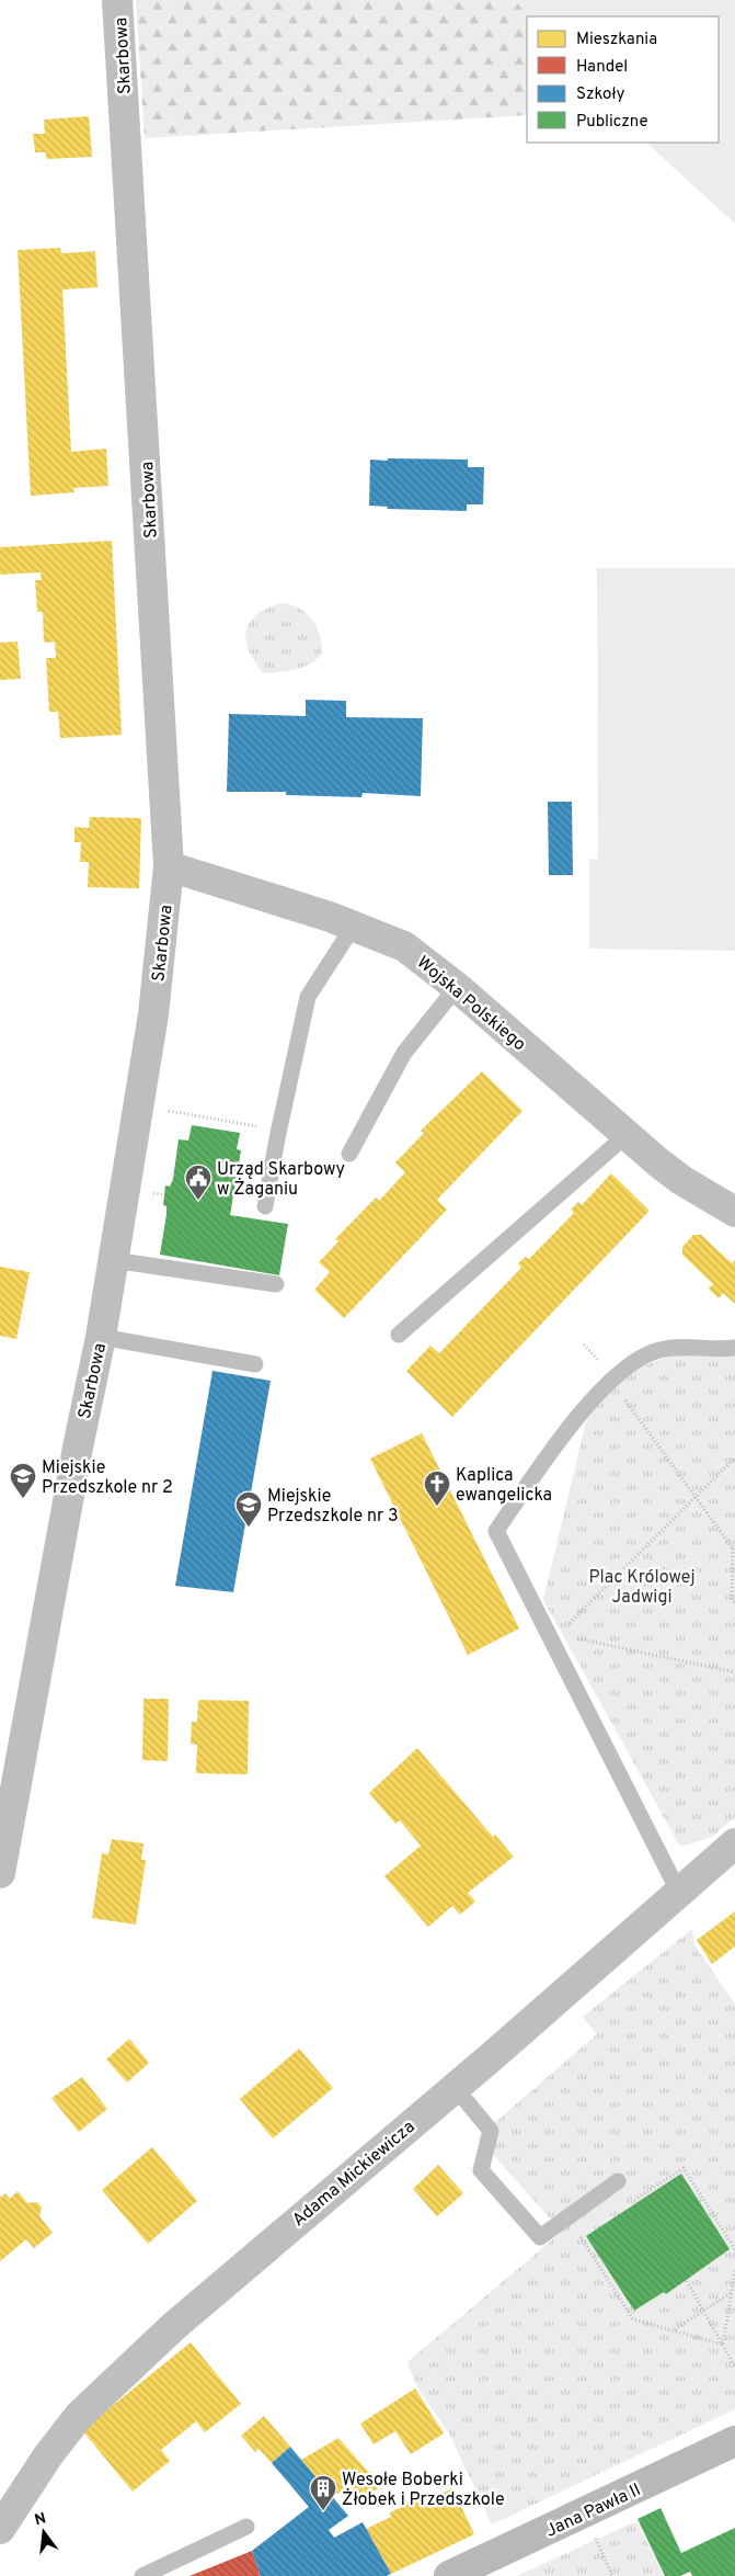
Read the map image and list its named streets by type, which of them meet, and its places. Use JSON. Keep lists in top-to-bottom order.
{
  "streets": {
    "main road": ["Jana Pawła II"],
    "street": ["Skarbowa", "Wojska Polskiego", "Adama Mickiewicza"]
  },
  "crossings": [
    ["Skarbowa", "Wojska Polskiego"]
  ],
  "parks": ["Plac Królowej Jadwigi"],
  "places": {
    "public building": ["Urząd Skarbowy w Żaganiu"],
    "school or university": ["Miejskie Przedszkole nr 2", "Miejskie Przedszkole nr 3"],
    "church": ["Kaplica ewangelicka"],
    "building": ["Wesołe Boberki Żłobek i Przedszkole"]
  },
  "legend": [
    "Mieszkania",
    "Handel",
    "Szkoły",
    "Publiczne"
  ],
  "north": "top"
}
